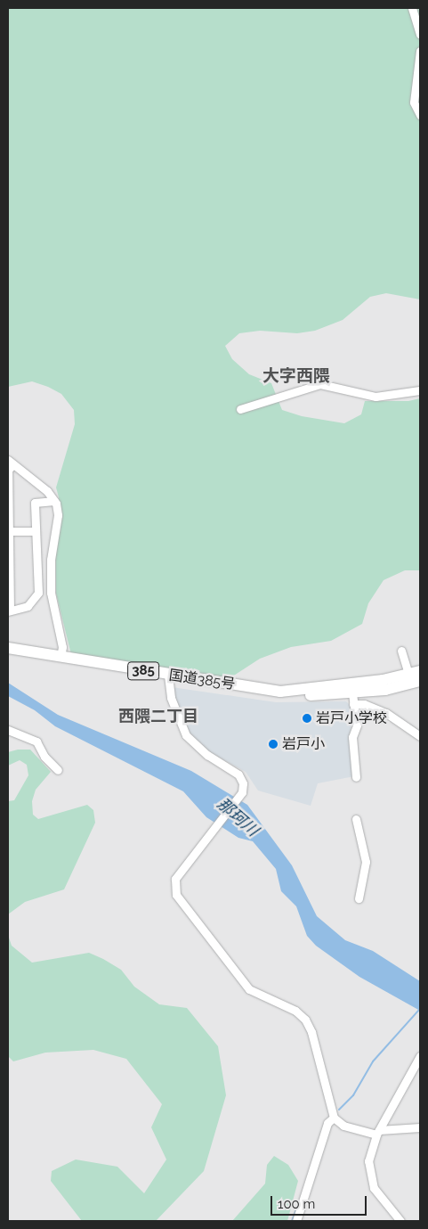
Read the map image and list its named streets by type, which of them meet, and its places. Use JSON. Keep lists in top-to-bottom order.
{
  "streets": {
    "highway": ["385", "国道385号"]
  },
  "districts": ["大字西隈", "西隈二丁目"],
  "water": ["那珂川"],
  "places": ["岩戸小学校", "岩戸小"],
  "scale_bar": "100 m"
}
